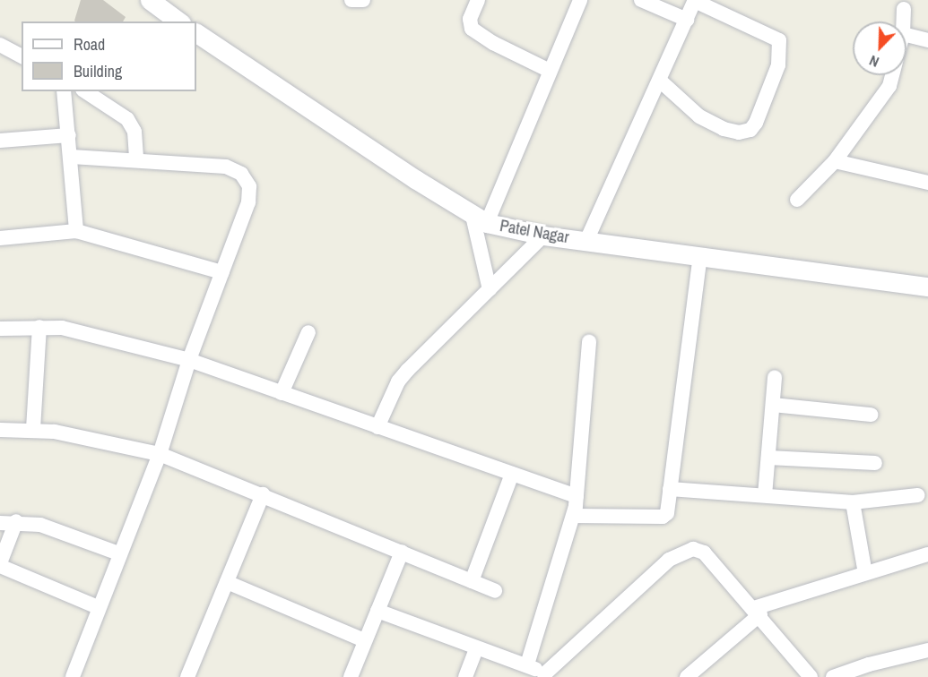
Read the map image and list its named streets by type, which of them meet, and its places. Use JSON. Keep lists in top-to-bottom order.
{
  "streets": {
    "street": ["Patel Nagar"]
  },
  "legend": ["Road", "Building"],
  "north": "bottom left"
}
